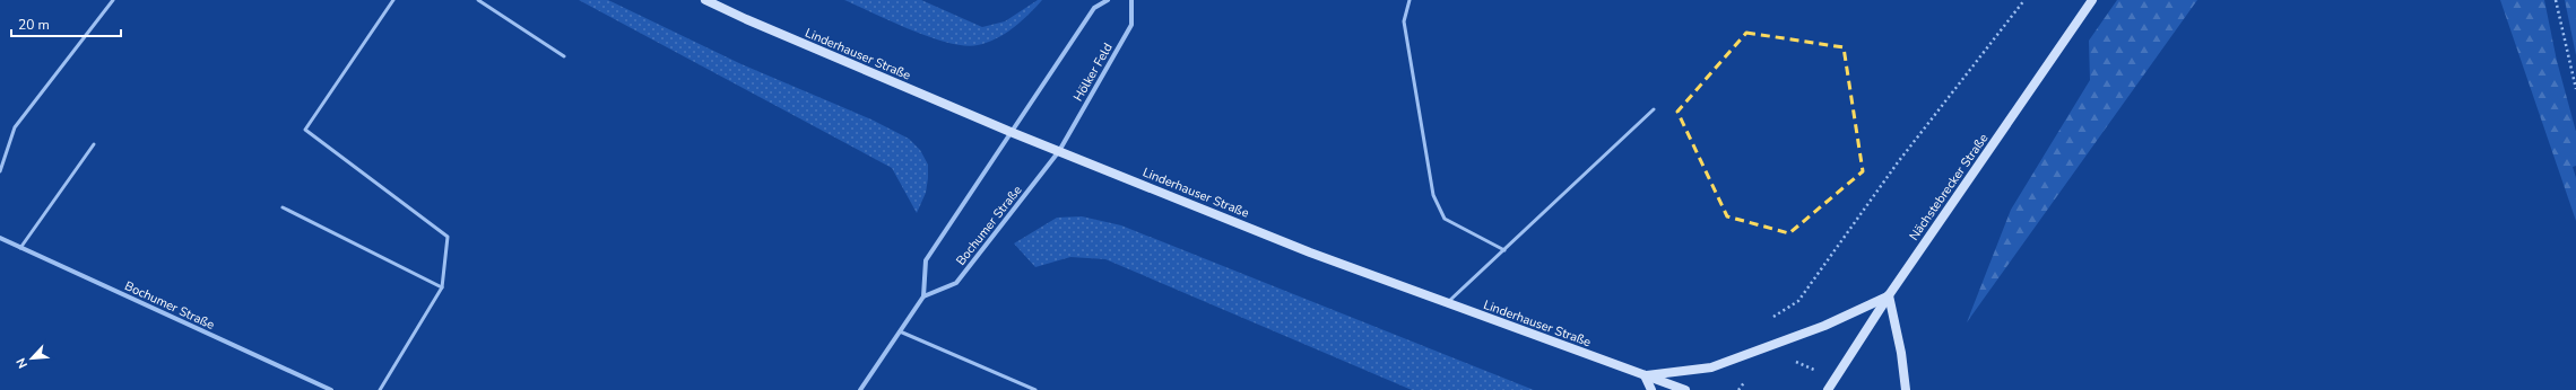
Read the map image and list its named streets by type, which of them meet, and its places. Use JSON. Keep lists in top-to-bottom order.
{
  "streets": {
    "main road": ["Linderhauser Straße", "Nächstebrecker Straße"],
    "street": ["Hölker Feld", "Bochumer Straße"]
  },
  "crossings": [
    ["Linderhauser Straße", "Hölker Feld"],
    ["Linderhauser Straße", "Bochumer Straße"],
    ["Hölker Feld", "Bochumer Straße"]
  ],
  "scale_bar": "20 m",
  "north": "bottom left"
}
